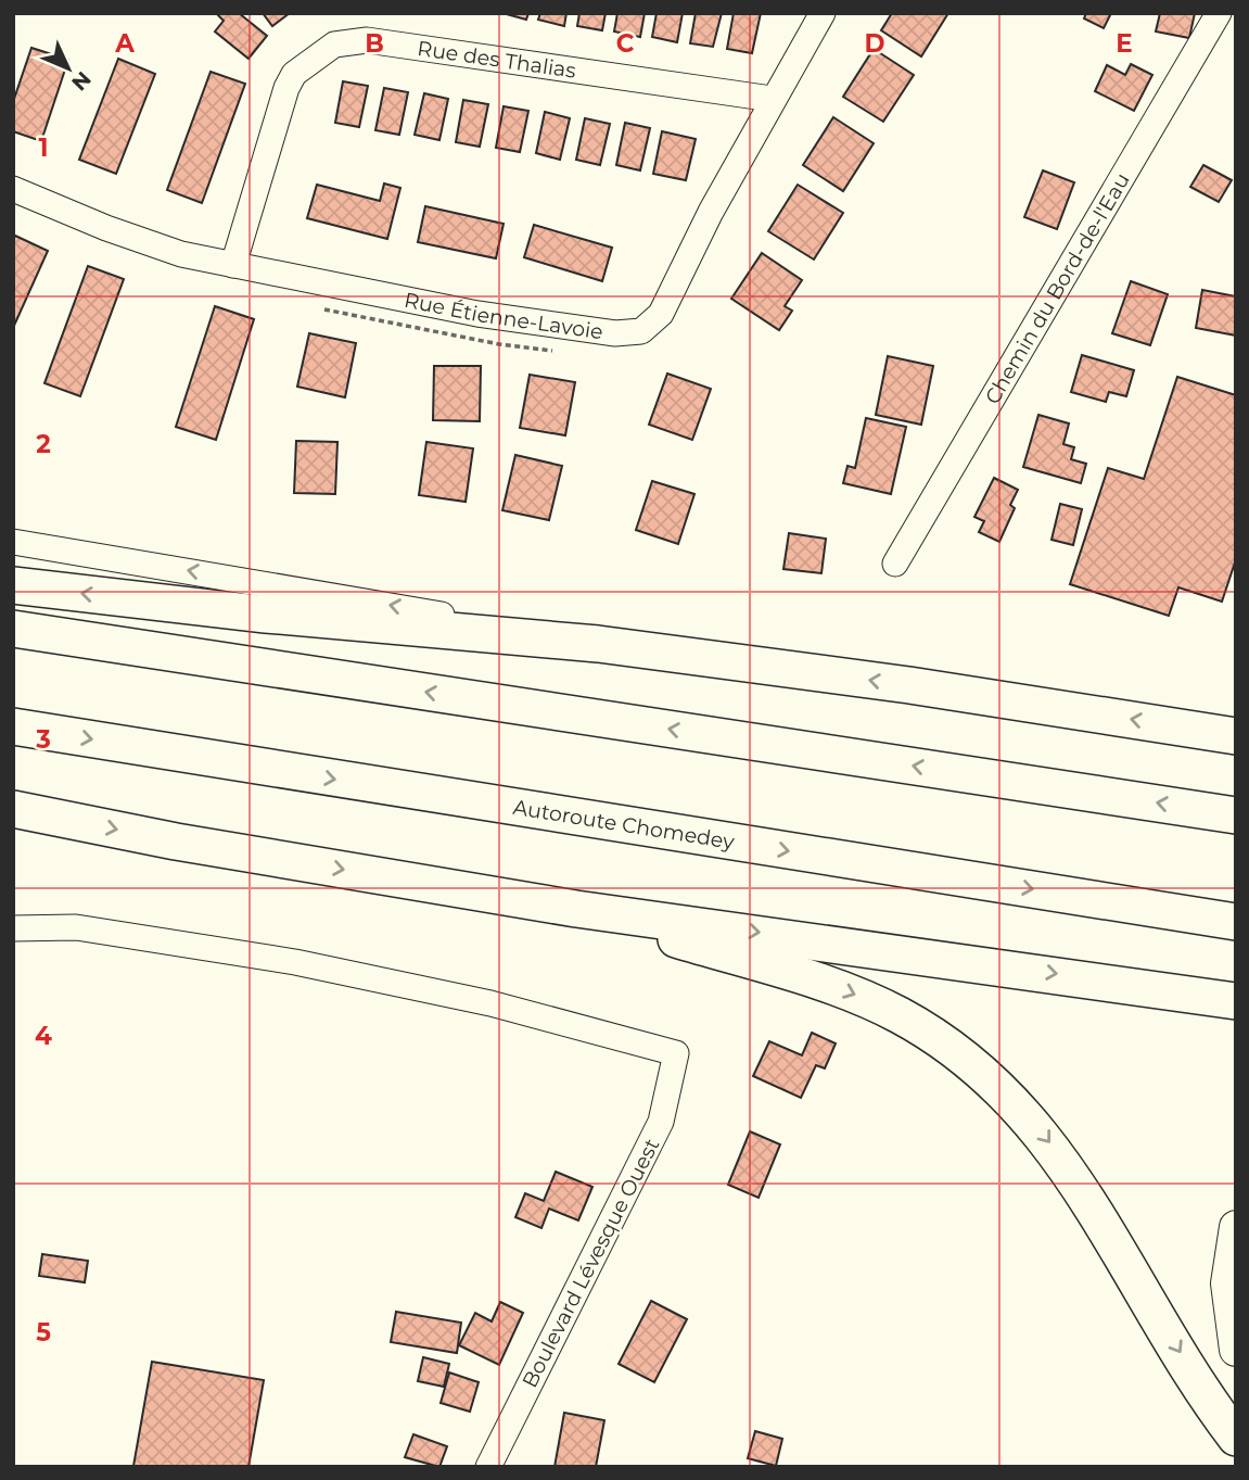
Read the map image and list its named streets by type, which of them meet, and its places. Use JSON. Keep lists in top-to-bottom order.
{
  "streets": {
    "highway": ["Autoroute Chomedey"],
    "street": [
      "Rue des Thalias",
      "Chemin du Bord-de-l'Eau",
      "Rue Étienne-Lavoie",
      "Boulevard Lévesque Ouest"
    ]
  },
  "crossings": [
    ["Rue des Thalias", "Rue Étienne-Lavoie"]
  ],
  "north": "bottom right",
  "grid": {
    "columns": [
      "A",
      "B",
      "C",
      "D",
      "E"
    ],
    "rows": [
      "1",
      "2",
      "3",
      "4",
      "5"
    ]
  }
}
